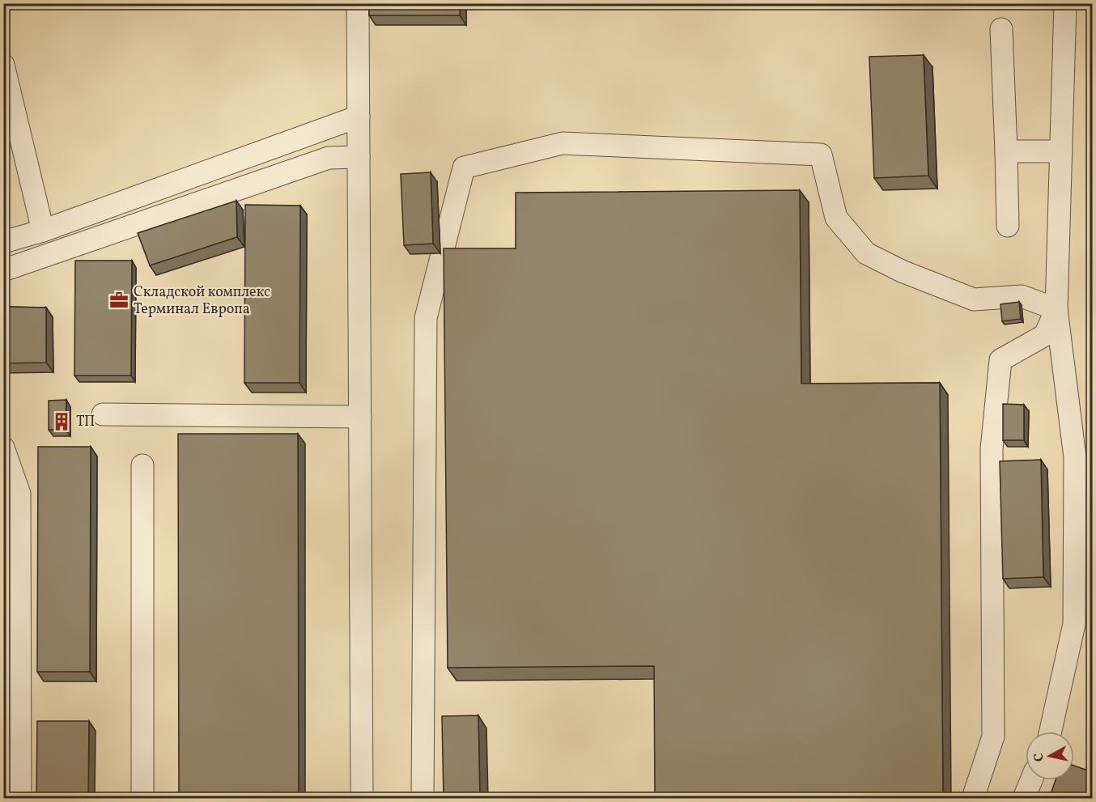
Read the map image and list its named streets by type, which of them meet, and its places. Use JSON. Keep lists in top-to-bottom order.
{
  "places": {
    "office": ["Складской комплекс Терминал Европа"],
    "building": ["ТП"]
  },
  "north": "left"
}
